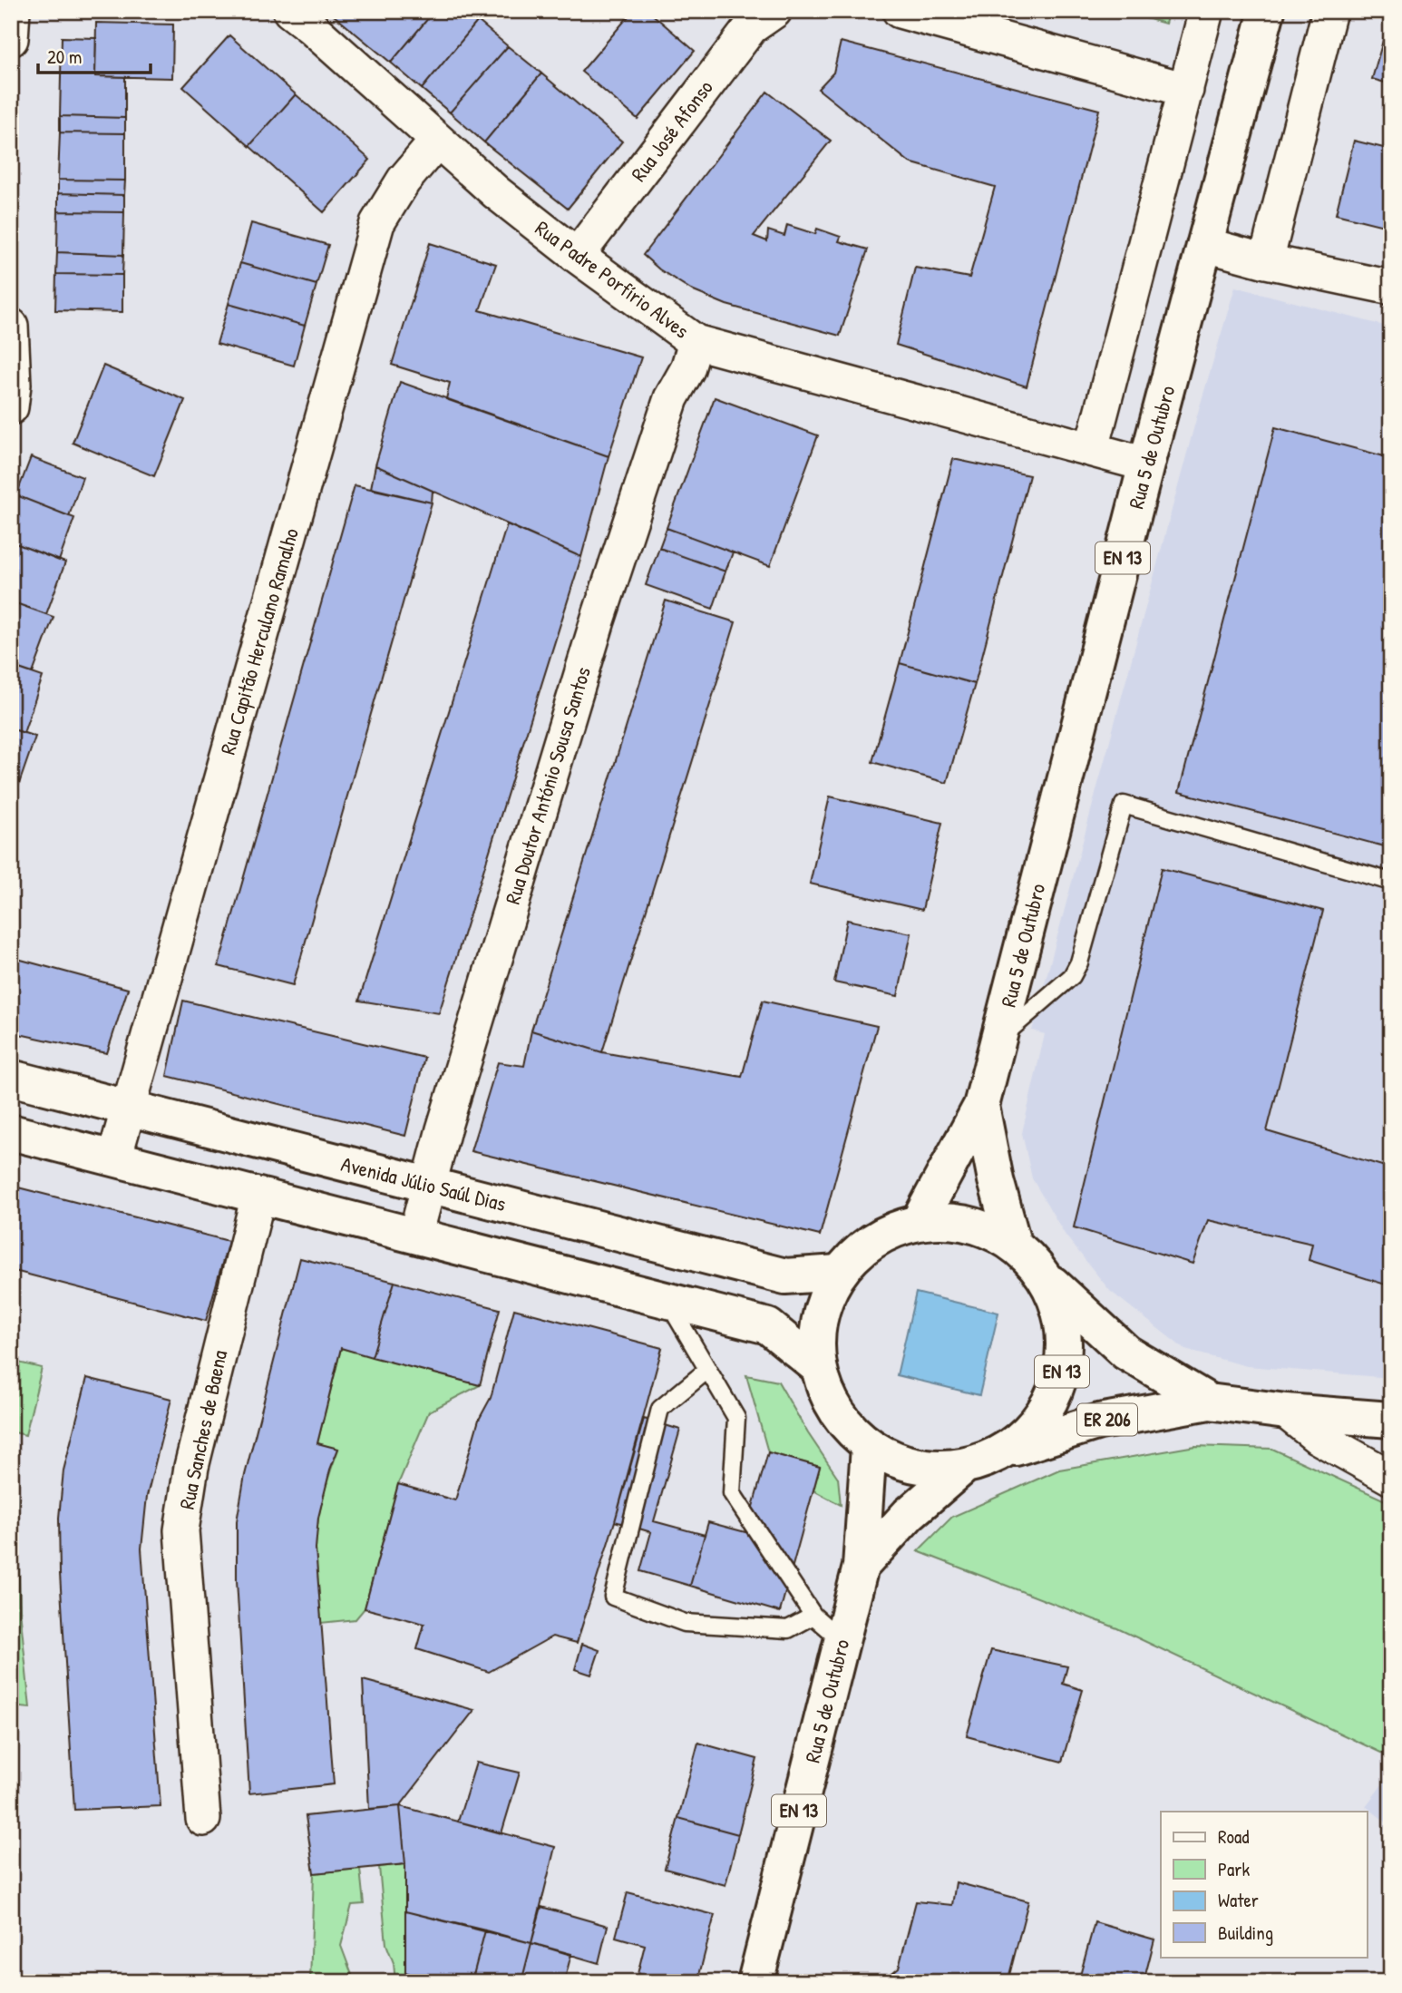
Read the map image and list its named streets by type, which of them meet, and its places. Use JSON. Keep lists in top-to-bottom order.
{
  "streets": {
    "main road": [
      "Rua 5 de Outubro",
      "EN 13",
      "Avenida Júlio Saúl Dias",
      "ER 206"
    ],
    "street": [
      "Rua José Afonso",
      "Rua Padre Porfírio Alves",
      "Rua Capitão Herculano Ramalho",
      "Rua Doutor António Sousa Santos",
      "Rua Sanches de Baena"
    ]
  },
  "crossings": [
    ["Rua José Afonso", "Rua Padre Porfírio Alves"],
    ["Rua Padre Porfírio Alves", "Rua 5 de Outubro"],
    ["Rua Padre Porfírio Alves", "Rua Capitão Herculano Ramalho"],
    ["Rua Padre Porfírio Alves", "Rua Doutor António Sousa Santos"],
    ["Rua 5 de Outubro", "EN 13"],
    ["EN 13", "Avenida Júlio Saúl Dias"],
    ["EN 13", "ER 206"],
    ["Rua Capitão Herculano Ramalho", "Avenida Júlio Saúl Dias"],
    ["Rua Doutor António Sousa Santos", "Avenida Júlio Saúl Dias"]
  ],
  "legend": [
    "Road",
    "Park",
    "Water",
    "Building"
  ],
  "scale_bar": "20 m"
}
